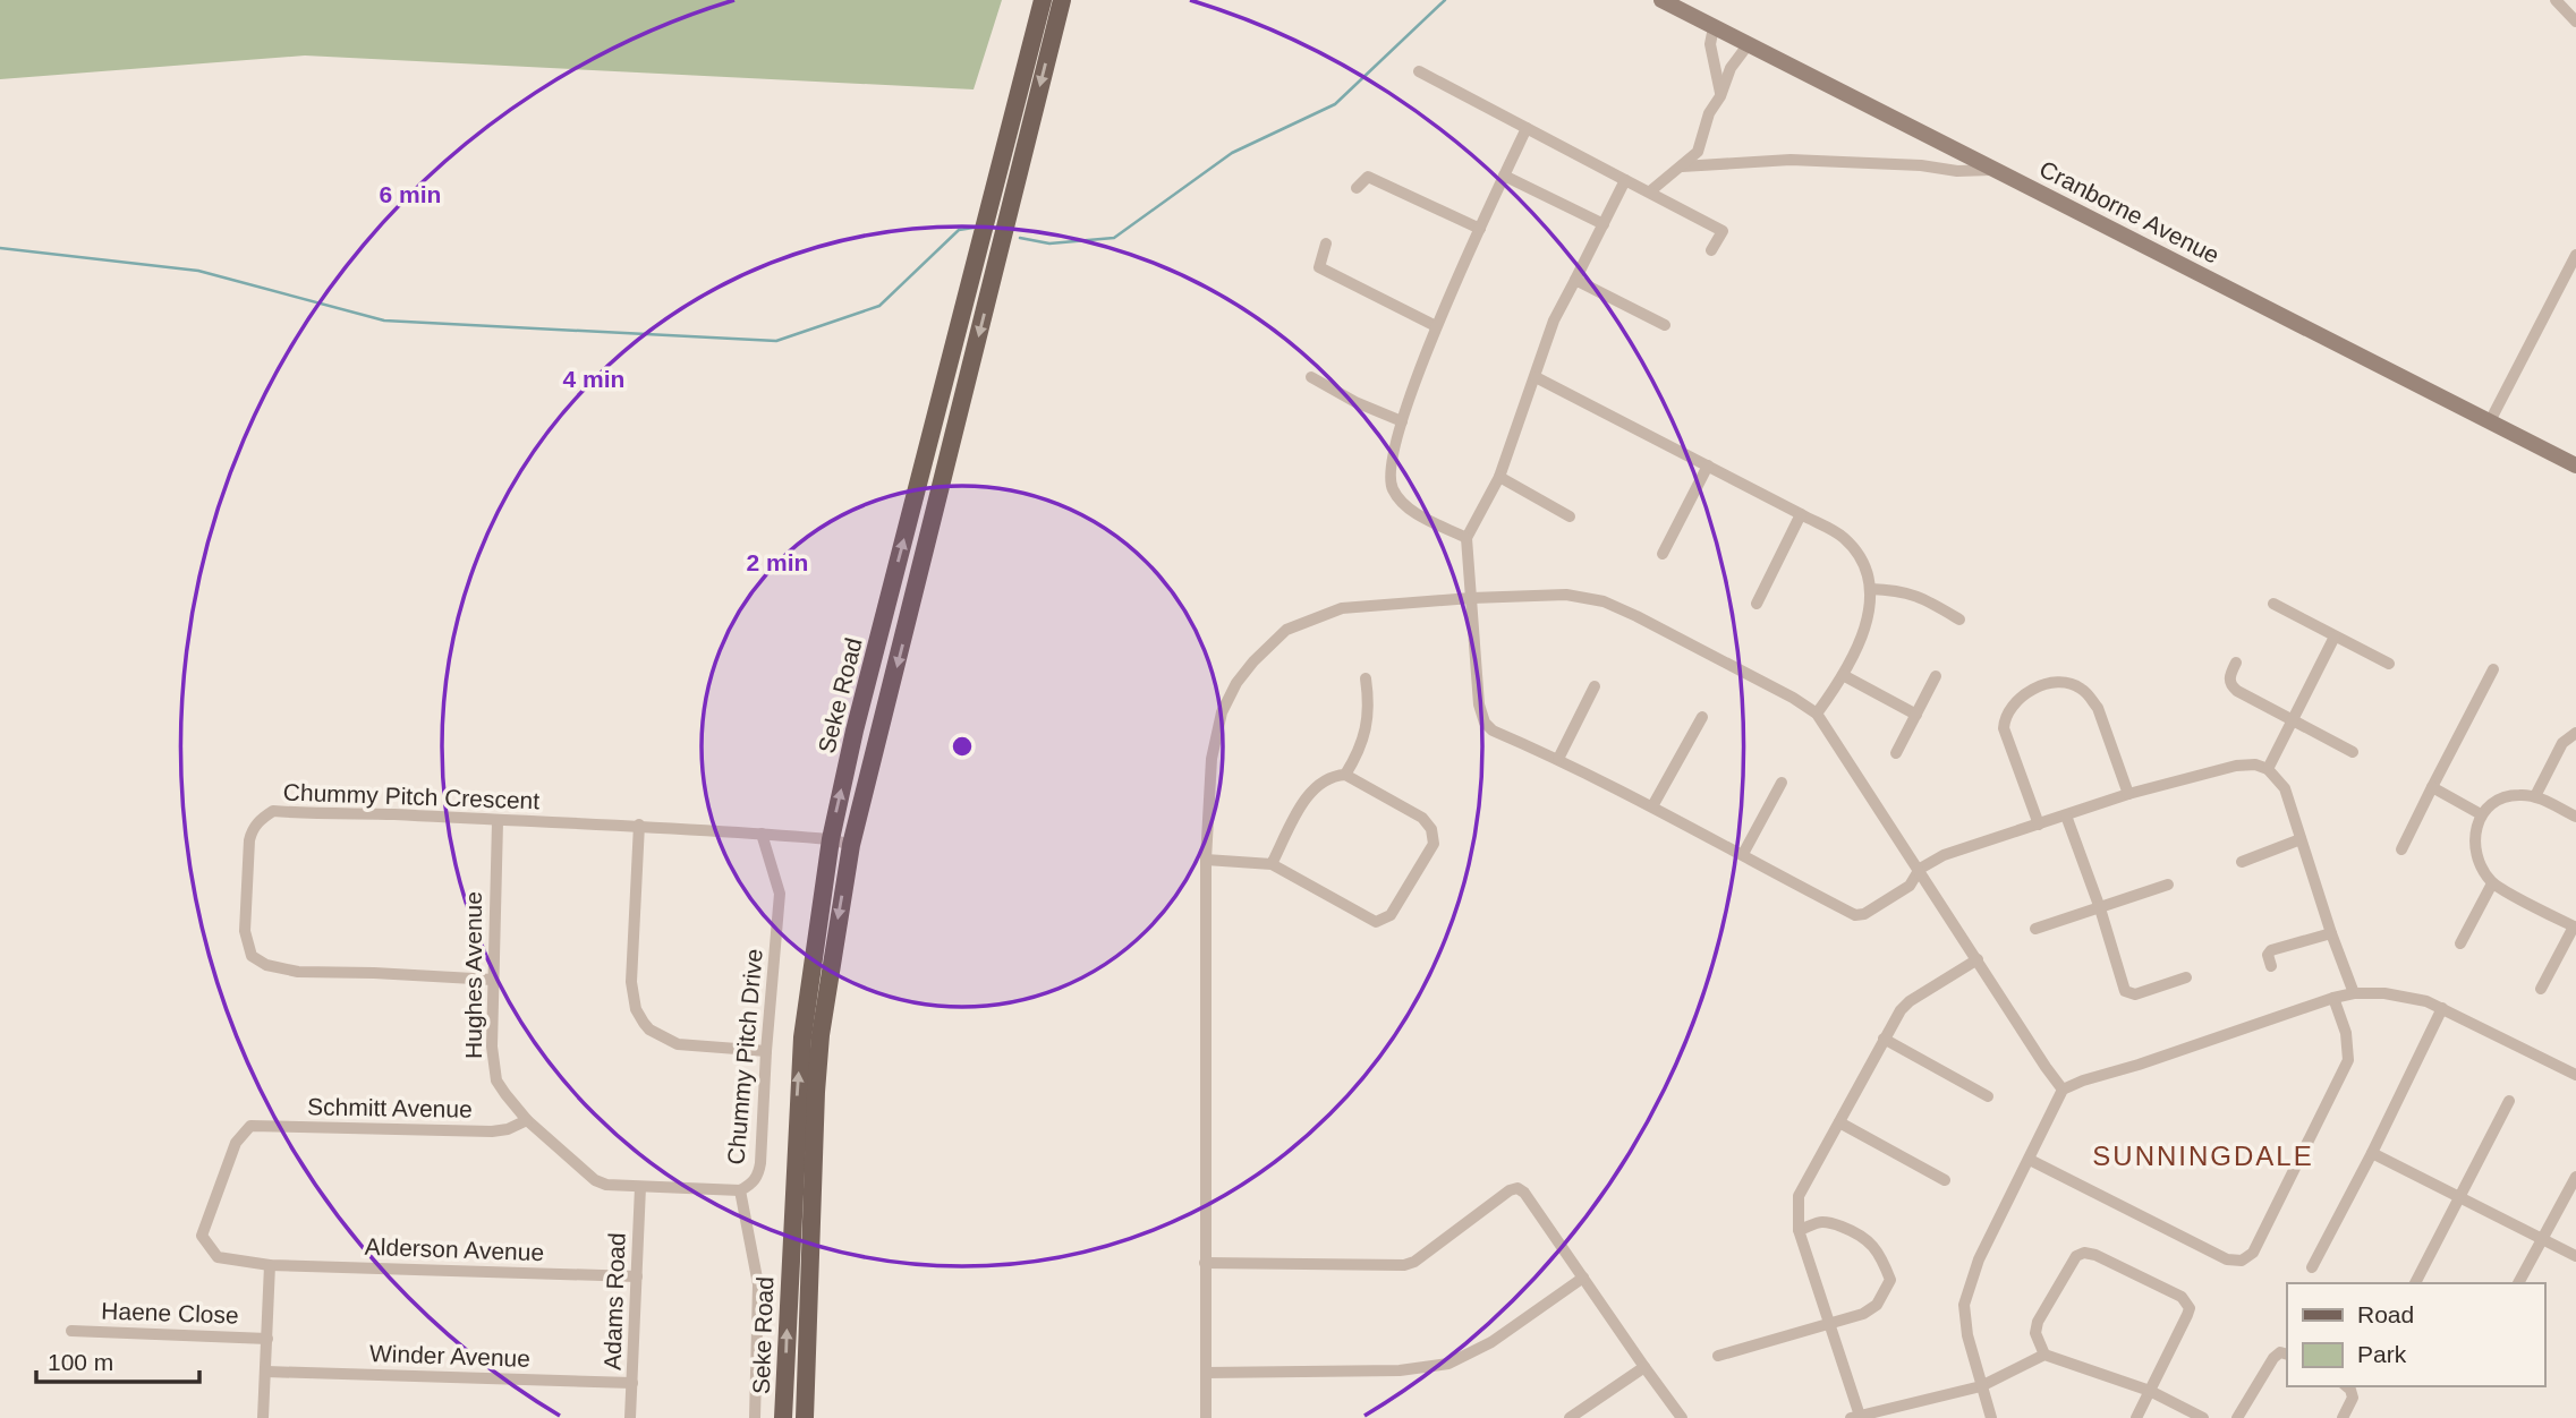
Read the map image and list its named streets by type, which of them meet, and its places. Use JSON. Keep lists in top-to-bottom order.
{
  "streets": {
    "main road": ["Seke Road"],
    "street": [
      "Cranborne Avenue",
      "Chummy Pitch Crescent",
      "Hughes Avenue",
      "Chummy Pitch Drive",
      "Schmitt Avenue",
      "Alderson Avenue",
      "Adams Road",
      "Haene Close",
      "Winder Avenue"
    ]
  },
  "crossings": [
    ["Seke Road", "Chummy Pitch Crescent"],
    ["Chummy Pitch Crescent", "Hughes Avenue"],
    ["Chummy Pitch Crescent", "Chummy Pitch Drive"],
    ["Hughes Avenue", "Chummy Pitch Drive"],
    ["Hughes Avenue", "Schmitt Avenue"],
    ["Hughes Avenue", "Adams Road"],
    ["Schmitt Avenue", "Alderson Avenue"],
    ["Alderson Avenue", "Adams Road"],
    ["Adams Road", "Winder Avenue"]
  ],
  "districts": ["SUNNINGDALE"],
  "legend": ["Road", "Park"],
  "scale_bar": "100 m",
  "rings": ["6 min", "4 min", "2 min"]
}
